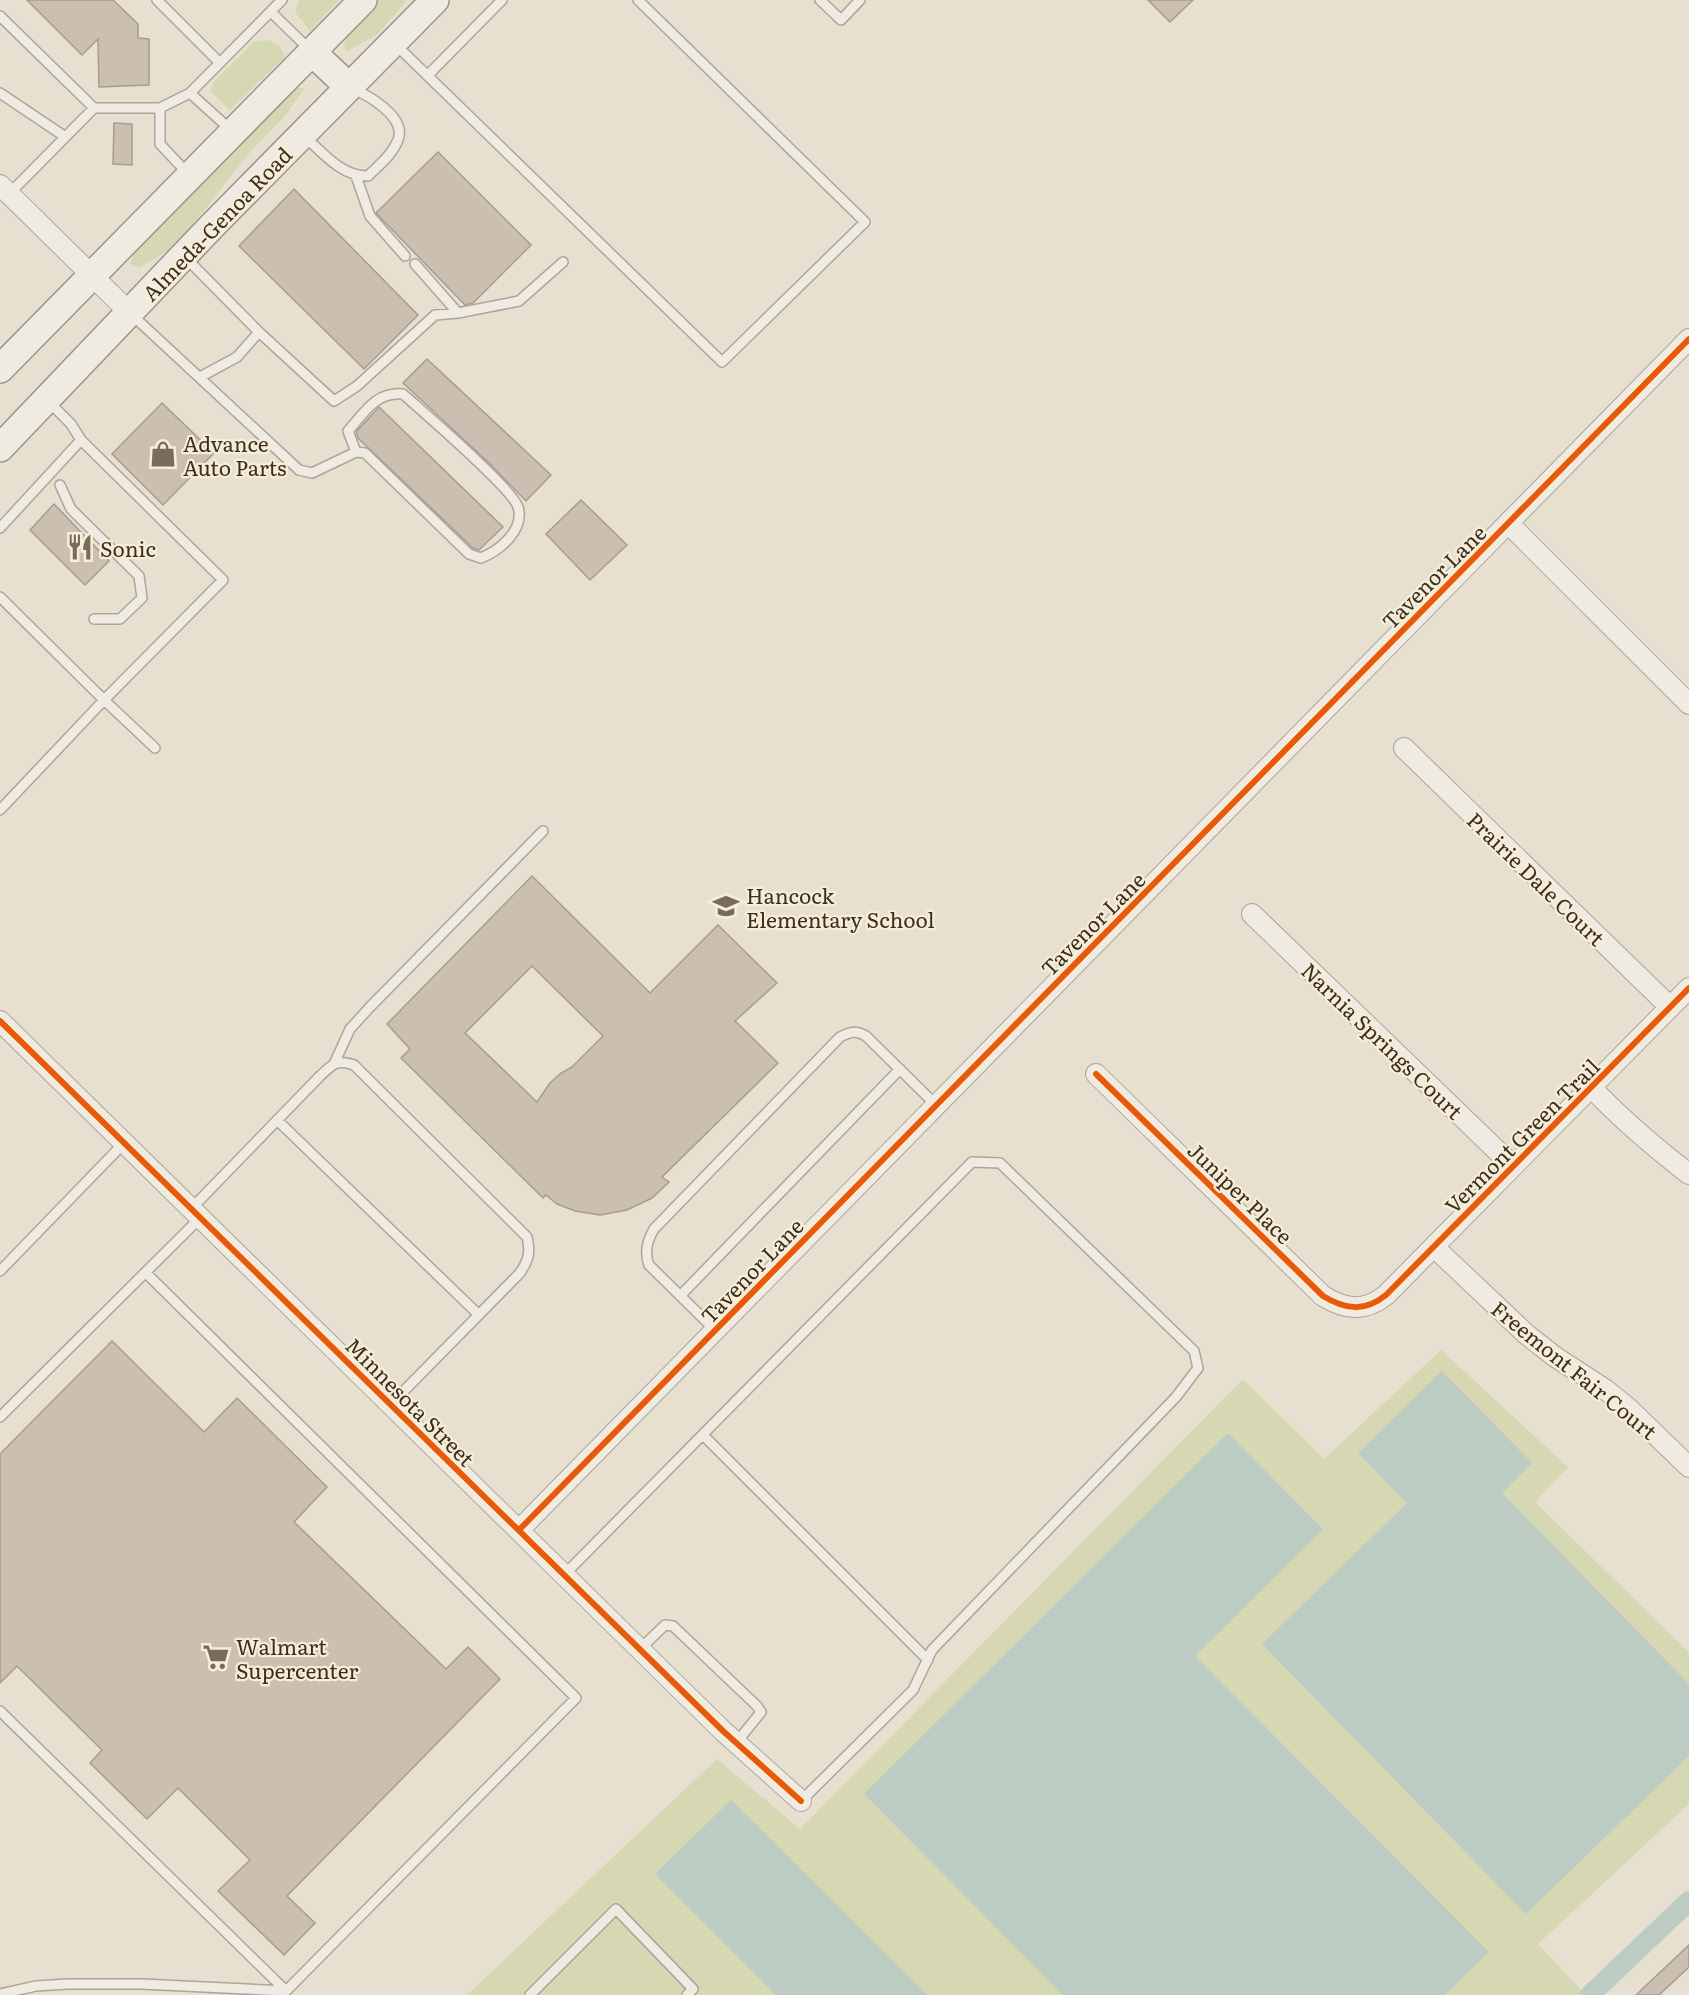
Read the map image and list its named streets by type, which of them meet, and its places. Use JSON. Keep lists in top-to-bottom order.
{
  "streets": {
    "main road": ["Almeda-Genoa Road"],
    "street": [
      "Tavenor Lane",
      "Prairie Dale Court",
      "Narnia Springs Court",
      "Vermont Green Trail",
      "Juniper Place",
      "Freemont Fair Court",
      "Minnesota Street"
    ]
  },
  "crossings": [
    ["Tavenor Lane", "Minnesota Street"],
    ["Prairie Dale Court", "Vermont Green Trail"],
    ["Narnia Springs Court", "Vermont Green Trail"],
    ["Vermont Green Trail", "Juniper Place"],
    ["Vermont Green Trail", "Freemont Fair Court"]
  ],
  "places": {
    "shop": ["Advance Auto Parts"],
    "restaurant": ["Sonic"],
    "school or university": ["Hancock Elementary School"],
    "supermarket": ["Walmart Supercenter"]
  }
}
